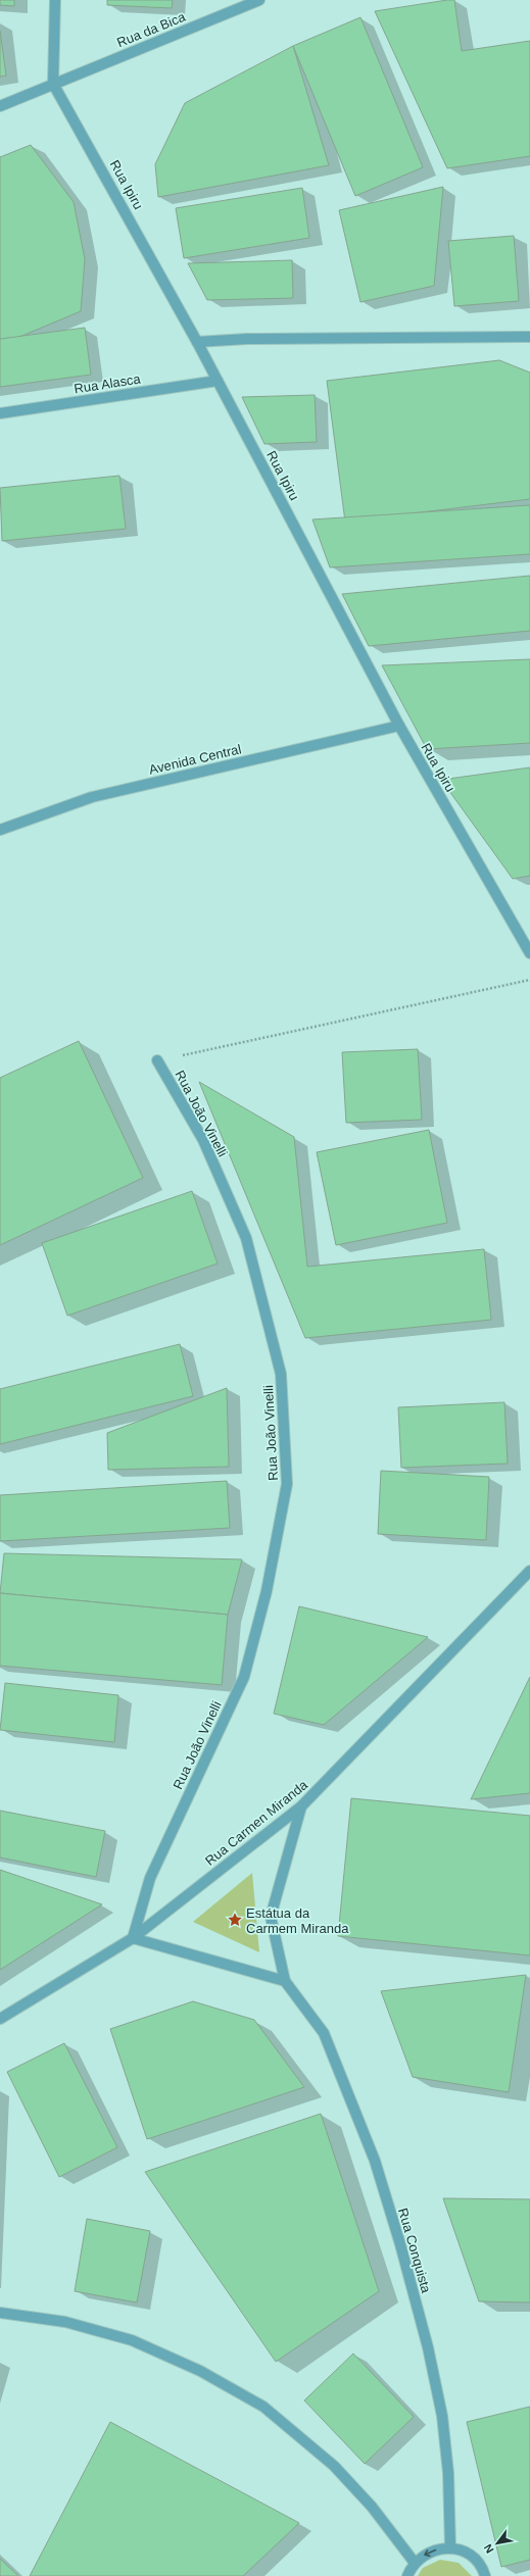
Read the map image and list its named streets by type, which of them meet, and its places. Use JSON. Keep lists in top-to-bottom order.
{
  "streets": {
    "street": [
      "Rua da Bica",
      "Rua Ipiru",
      "Rua Alasca",
      "Avenida Central",
      "Rua João Vinelli",
      "Rua Carmen Miranda",
      "Rua Conquista"
    ]
  },
  "crossings": [
    ["Rua da Bica", "Rua Ipiru"],
    ["Rua Ipiru", "Rua Alasca"],
    ["Rua Ipiru", "Avenida Central"],
    ["Rua João Vinelli", "Rua Carmen Miranda"]
  ],
  "places": {
    "place": ["Estátua da Carmem Miranda"]
  },
  "north": "bottom left"
}
